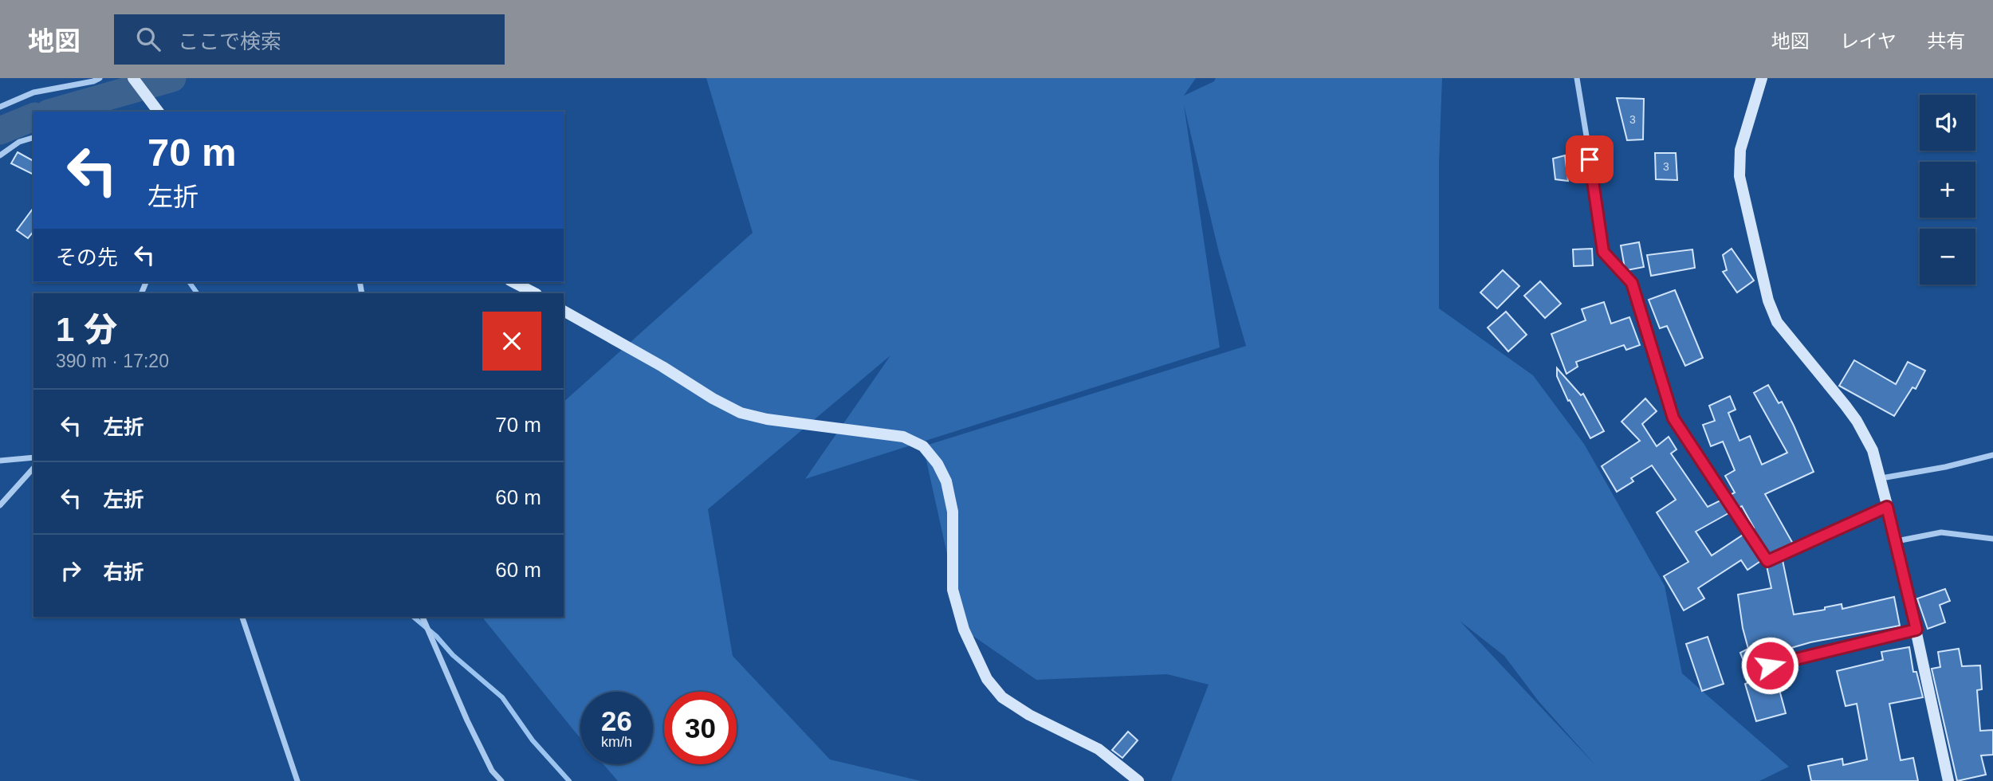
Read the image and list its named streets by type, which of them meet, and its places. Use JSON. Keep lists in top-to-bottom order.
{
  "house_numbers": ["3", "3"],
  "page": {
    "header": "地図",
    "search": "ここで検索",
    "nav": ["地図", "レイヤ", "共有"],
    "map_buttons": ["+", "−"],
    "turn": ["70 m", "左折"],
    "then": "その先",
    "heading": ["1 分", "390 m · 17:20"],
    "list": [
      {
        "name": "左折",
        "value": "70 m"
      },
      {
        "name": "左折",
        "value": "60 m"
      },
      {
        "name": "右折",
        "value": "60 m"
      }
    ],
    "speed": "26 km/h",
    "limit": "30"
  }
}
